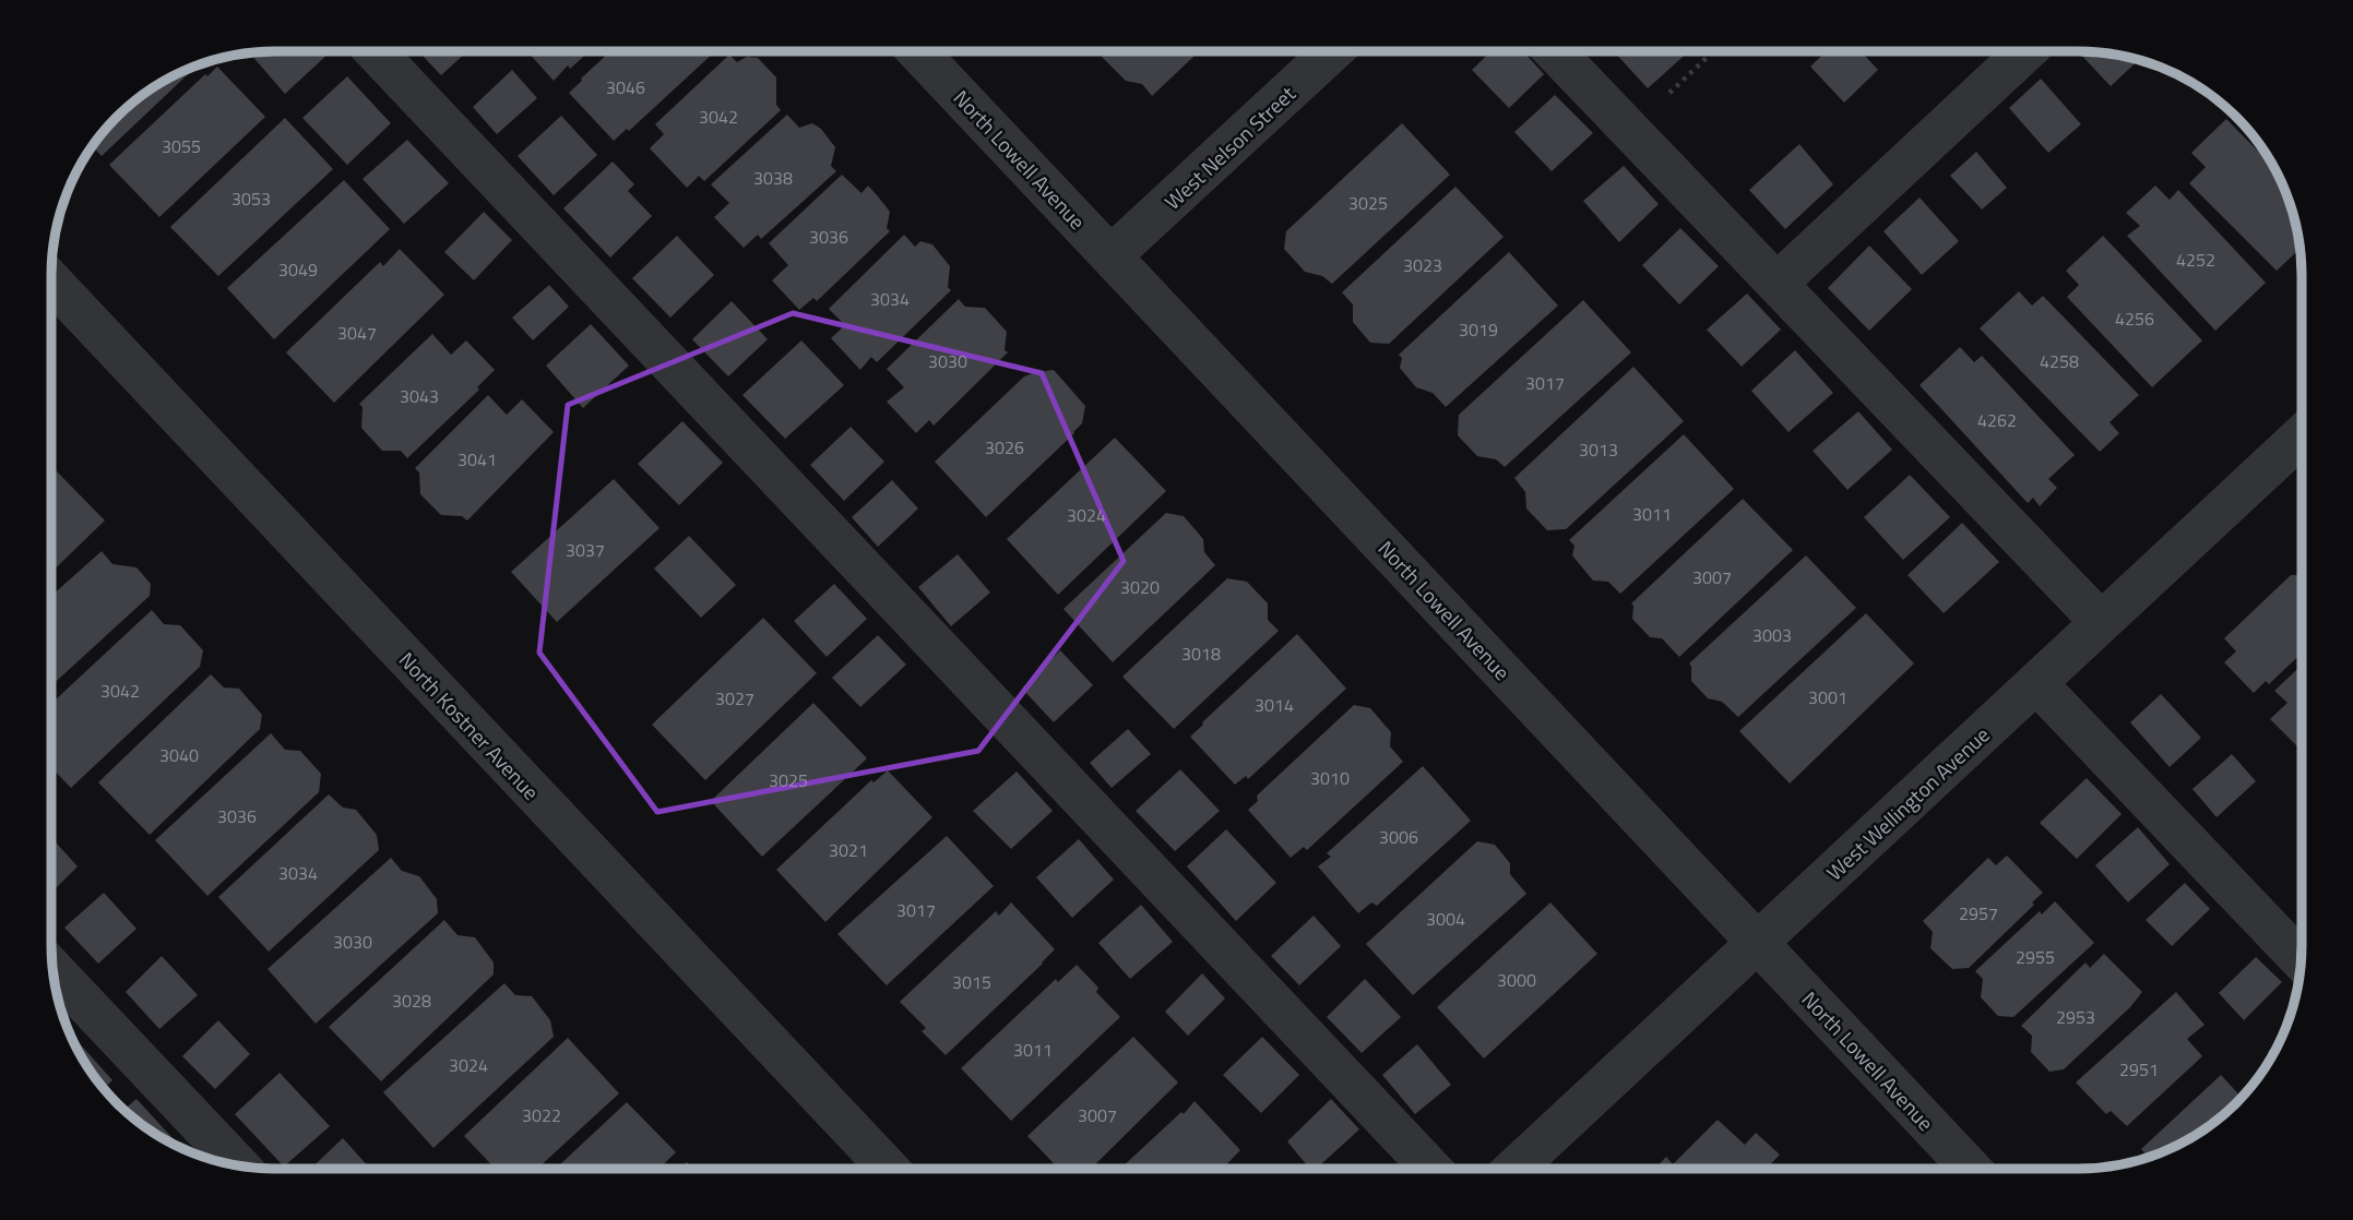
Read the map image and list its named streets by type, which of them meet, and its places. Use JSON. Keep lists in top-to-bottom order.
{
  "streets": {
    "street": [
      "West Nelson Street",
      "North Lowell Avenue",
      "North Kostner Avenue",
      "West Wellington Avenue"
    ]
  },
  "crossings": [
    ["West Nelson Street", "North Lowell Avenue"],
    ["North Lowell Avenue", "West Wellington Avenue"]
  ],
  "house_numbers": [
    "3046",
    "3042",
    "3055",
    "3038",
    "3053",
    "3025",
    "3036",
    "4252",
    "3023",
    "3049",
    "3034",
    "4256",
    "3019",
    "3047",
    "3030",
    "4258",
    "3017",
    "3043",
    "4262",
    "3026",
    "3013",
    "3041",
    "3011",
    "3024",
    "3037",
    "3007",
    "3020",
    "3003",
    "3018",
    "3042",
    "3001",
    "3027",
    "3014",
    "3040",
    "3010",
    "3025",
    "3036",
    "3006",
    "3021",
    "3034",
    "3017",
    "2957",
    "3004",
    "3030",
    "2955",
    "3000",
    "3015",
    "3028",
    "2953",
    "3011",
    "3024",
    "2951",
    "3022",
    "3007"
  ]
}
